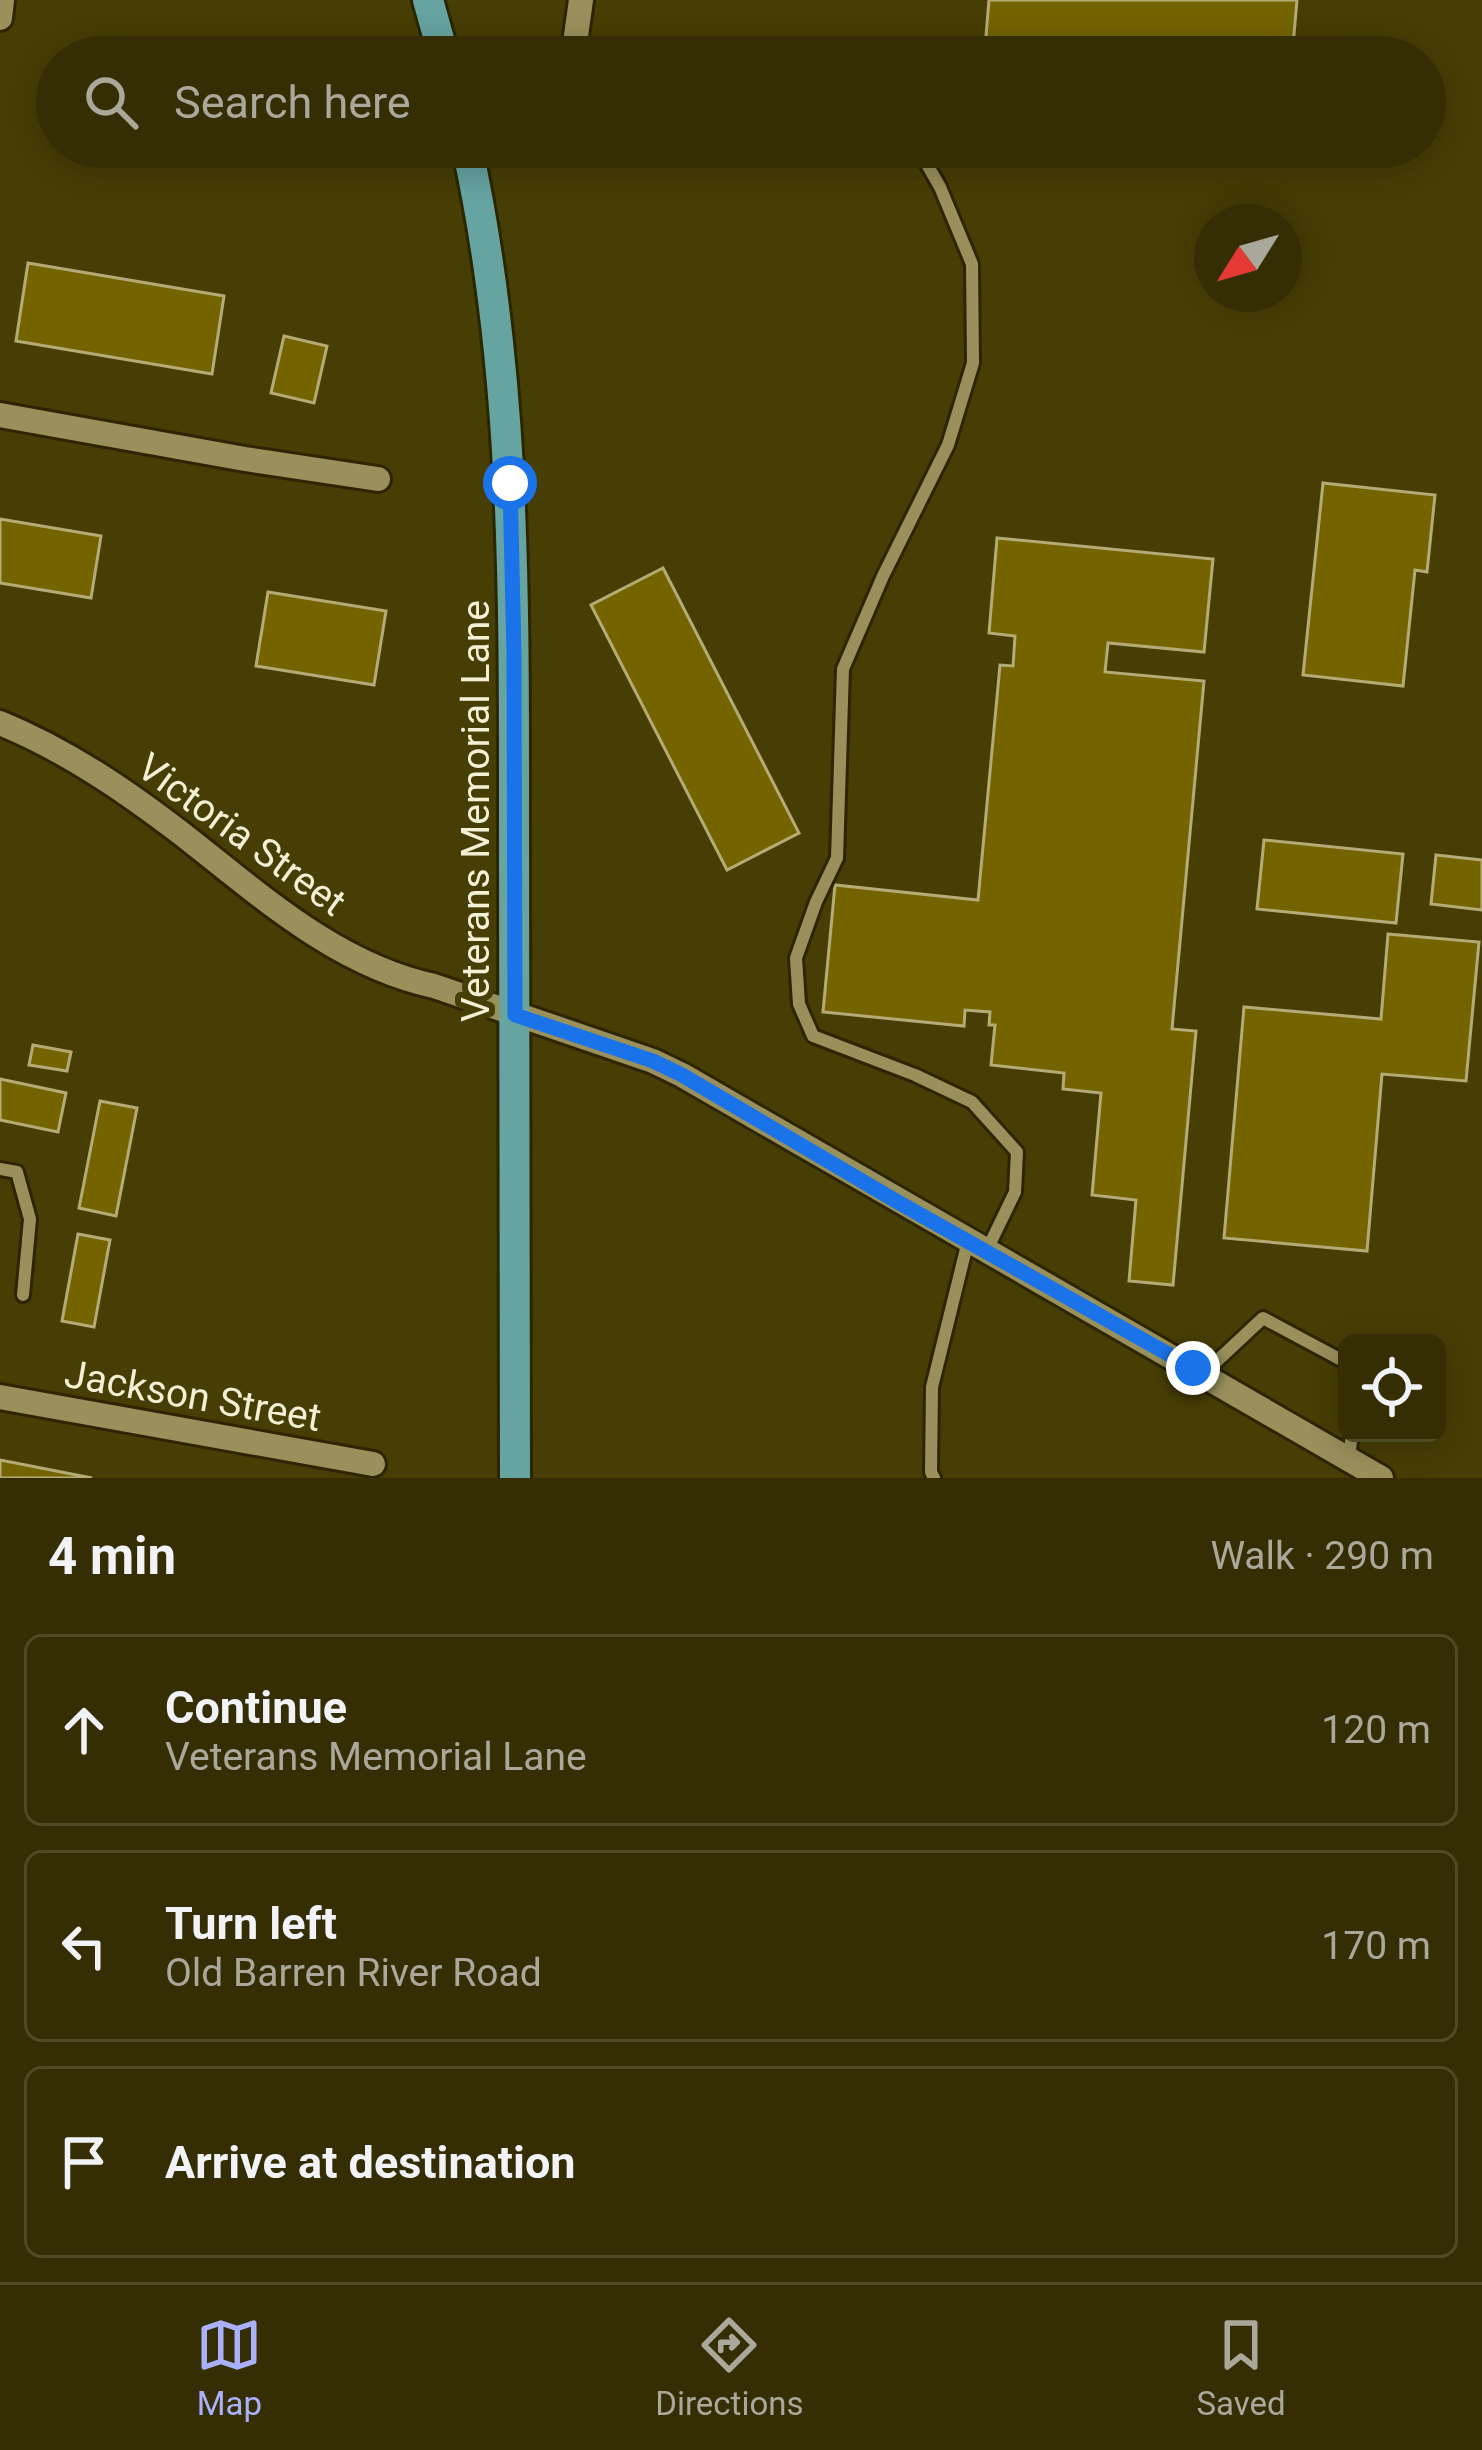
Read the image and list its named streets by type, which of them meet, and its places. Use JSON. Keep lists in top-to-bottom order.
{
  "streets": {
    "main road": ["Veterans Memorial Lane"],
    "street": ["Victoria Street", "Jackson Street"]
  },
  "crossings": [
    ["Veterans Memorial Lane", "Victoria Street"]
  ],
  "north": "bottom left",
  "page": {
    "search": "Search here",
    "heading": ["4 min", "Walk · 290 m"],
    "list": [
      ["Continue", "Veterans Memorial Lane", "120 m"],
      ["Turn left", "Old Barren River Road", "170 m"],
      "Arrive at destination"
    ],
    "nav": ["Map", "Directions", "Saved"]
  }
}
